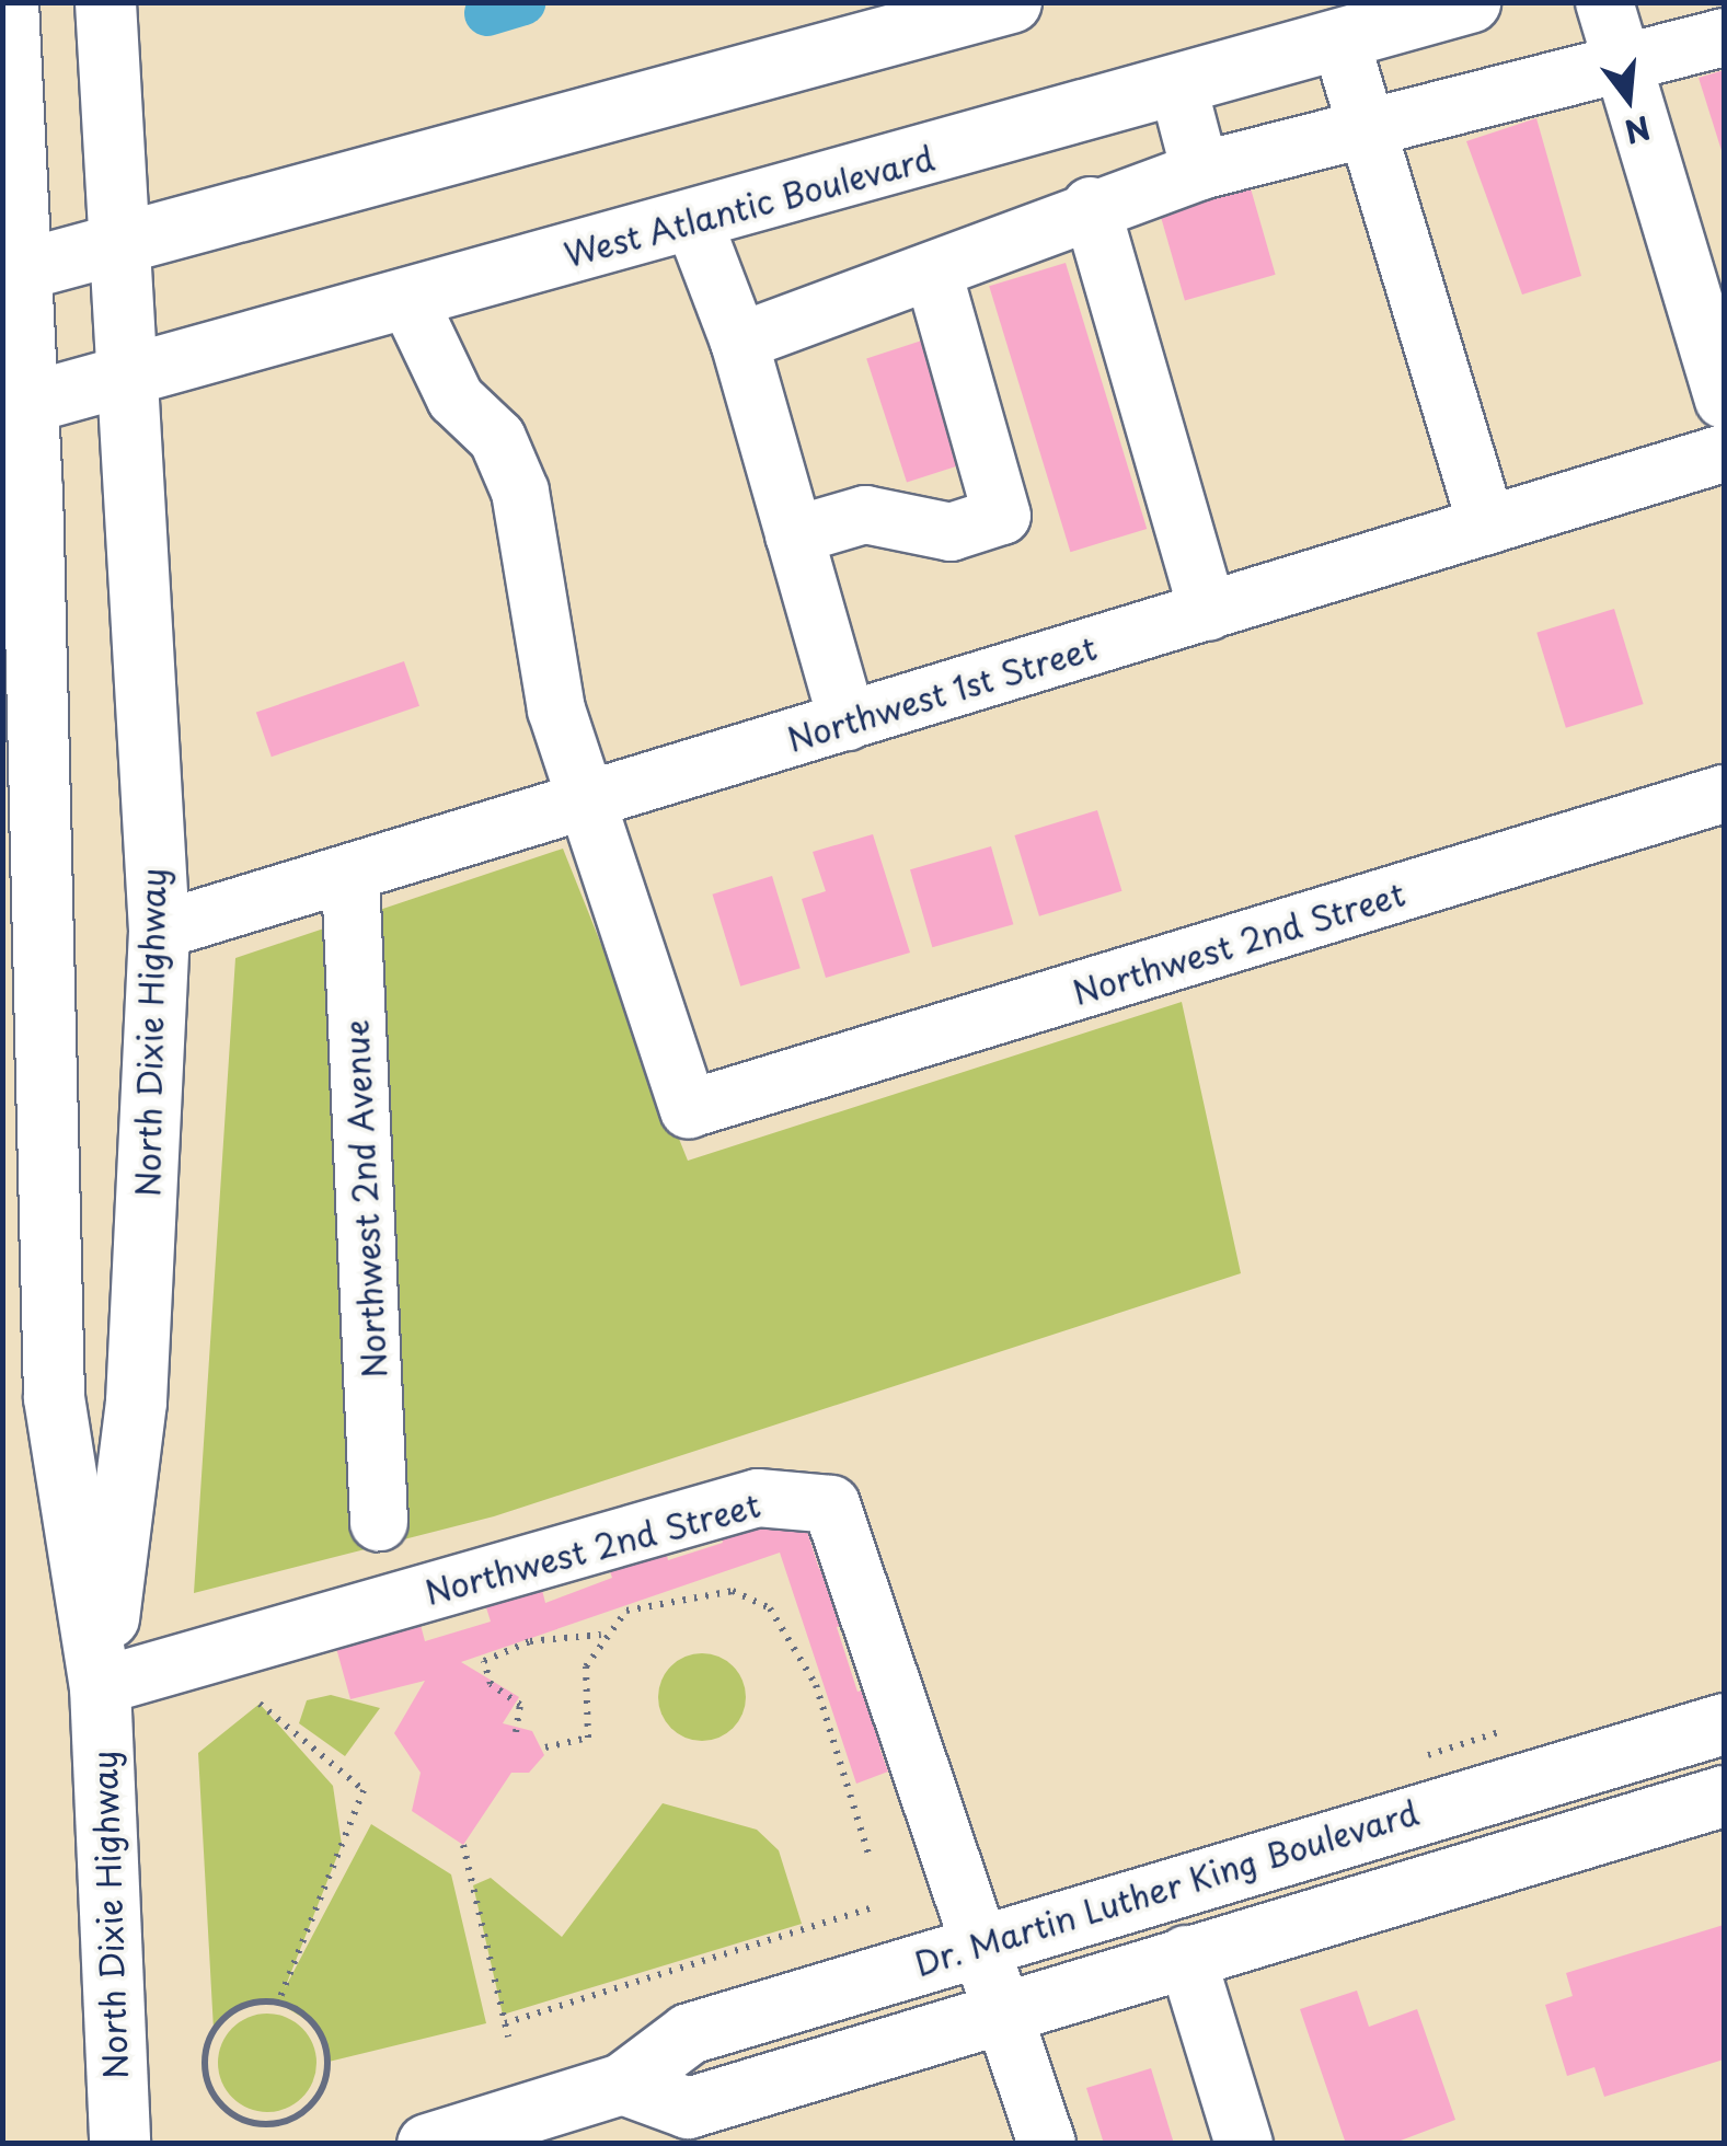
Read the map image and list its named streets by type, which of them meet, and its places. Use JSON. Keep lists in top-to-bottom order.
{
  "streets": {
    "main road": ["West Atlantic Boulevard", "North Dixie Highway", "Dr. Martin Luther King Boulevard"],
    "street": ["Northwest 1st Street", "Northwest 2nd Street", "Northwest 2nd Avenue"]
  },
  "crossings": [
    ["West Atlantic Boulevard", "North Dixie Highway"],
    ["Northwest 1st Street", "Northwest 2nd Street"],
    ["Northwest 1st Street", "North Dixie Highway"],
    ["Northwest 1st Street", "Northwest 2nd Avenue"],
    ["Northwest 2nd Street", "North Dixie Highway"],
    ["Northwest 2nd Street", "Dr. Martin Luther King Boulevard"]
  ],
  "north": "bottom"
}
